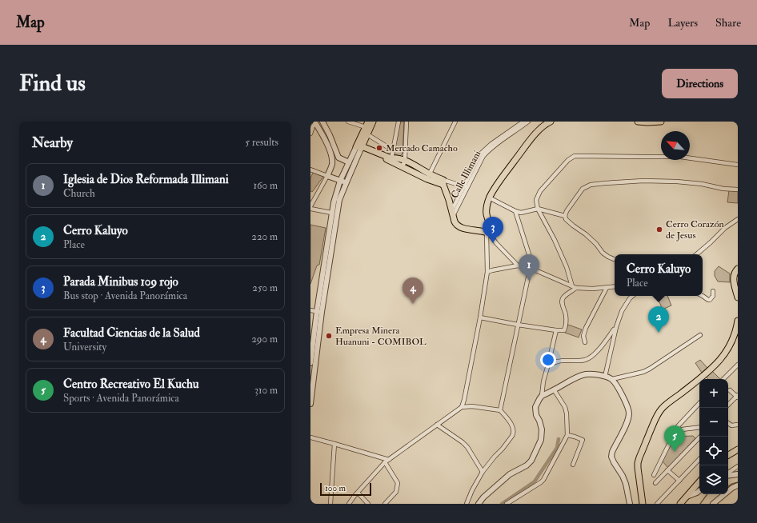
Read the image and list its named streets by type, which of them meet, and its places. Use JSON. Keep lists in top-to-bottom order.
{
  "streets": {
    "street": ["Calle Illimani"]
  },
  "places": ["Mercado Camacho", "Cerro Corazón de Jesus", "Empresa Minera Huanuni - COMIBOL"],
  "scale_bar": "100 m",
  "north": "top left",
  "page": {
    "header": "Map",
    "nav": ["Map", "Layers", "Share"],
    "buttons": "Directions",
    "title": "Find us",
    "heading": ["Nearby", "5 results"],
    "list": [
      {
        "mark": "1",
        "name": "Iglesia de Dios Reformada Illimani",
        "note": "Church",
        "value": "160 m"
      },
      {
        "mark": "2",
        "name": "Cerro Kaluyo",
        "note": "Place",
        "value": "220 m"
      },
      {
        "mark": "3",
        "name": "Parada Minibus 109 rojo",
        "note": "Bus stop · Avenida Panorámica",
        "value": "250 m"
      },
      {
        "mark": "4",
        "name": "Facultad Ciencias de la Salud",
        "note": "University",
        "value": "290 m"
      },
      {
        "mark": "5",
        "name": "Centro Recreativo El Kuchu",
        "note": "Sports · Avenida Panorámica",
        "value": "310 m"
      }
    ],
    "pins": [
      "3",
      "1",
      "4",
      "2",
      "5"
    ],
    "popup": ["Cerro Kaluyo", "Place"],
    "map_buttons": ["+", "−"],
    "scale": "100 m"
  }
}
